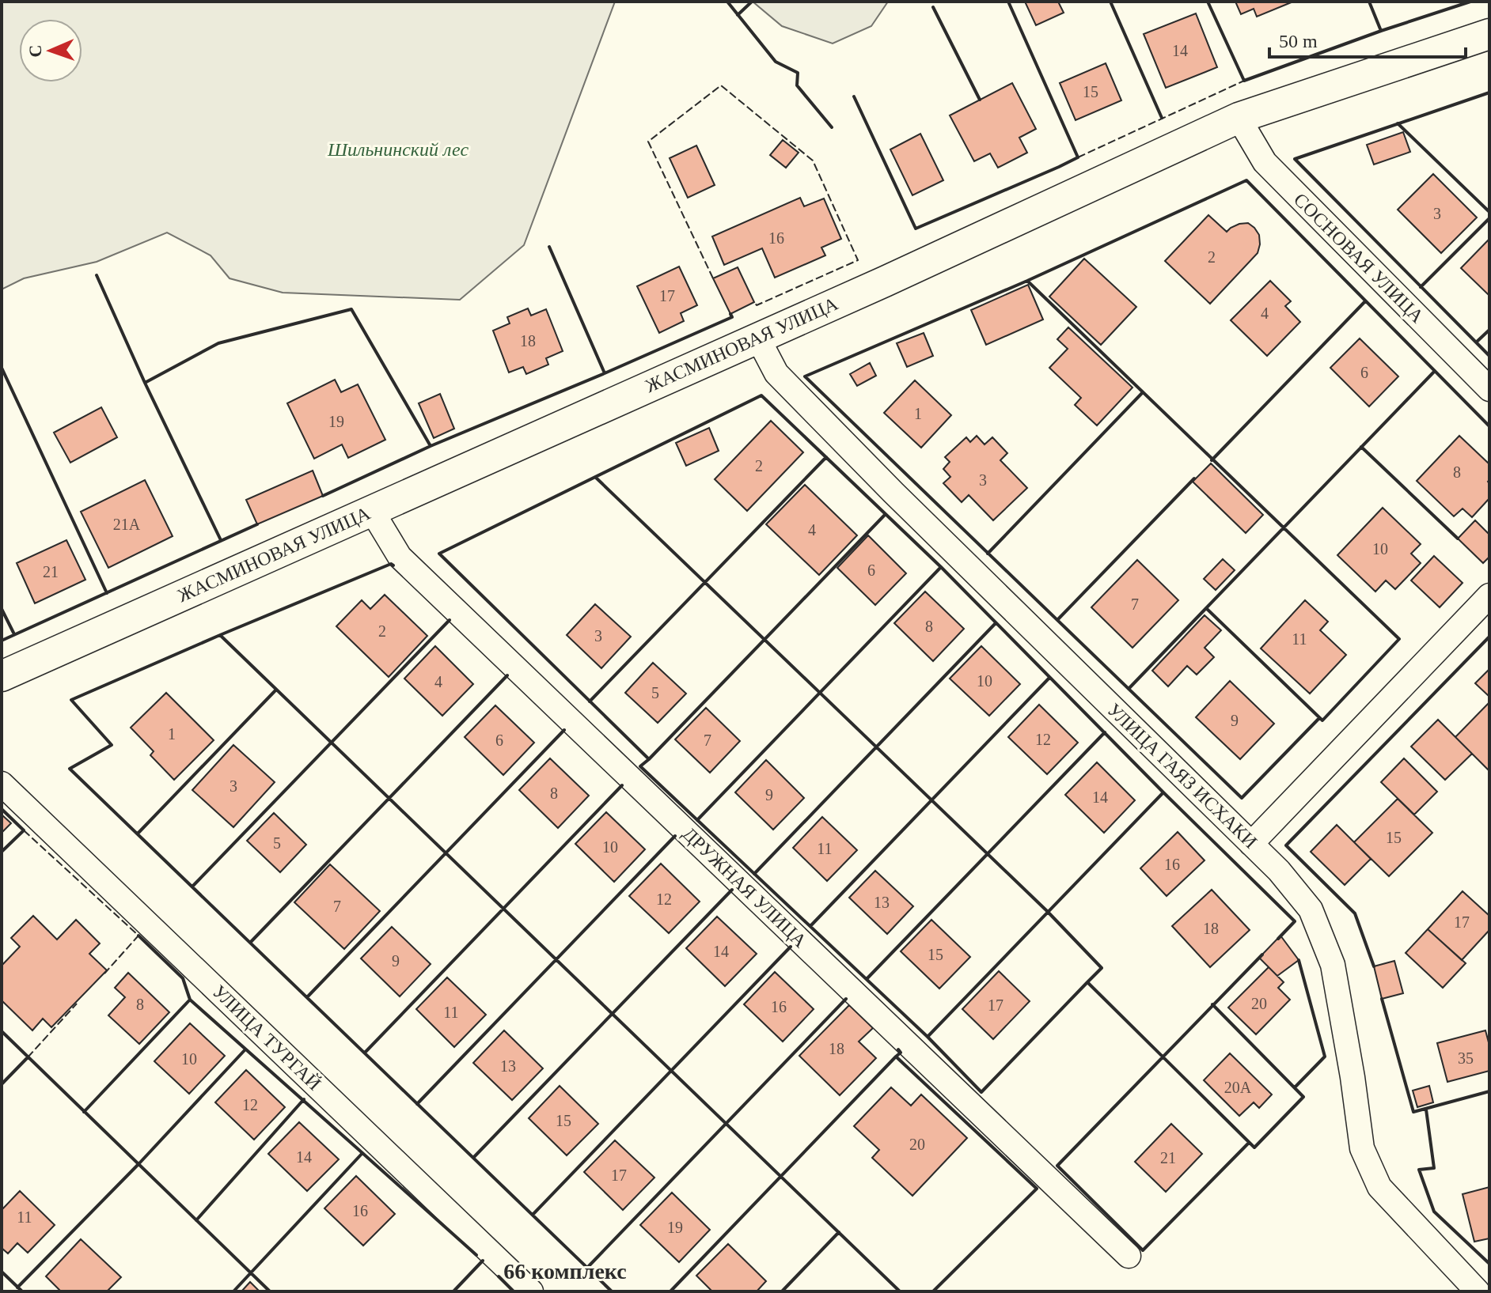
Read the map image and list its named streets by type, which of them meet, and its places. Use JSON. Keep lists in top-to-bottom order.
{
  "streets": {
    "street": [
      "СОСНОВАЯ УЛИЦА",
      "ЖАСМИНОВАЯ УЛИЦА",
      "УЛИЦА ГАЯЗ ИСХАКИ",
      "ДРУЖНАЯ УЛИЦА",
      "УЛИЦА ТУРГАЙ"
    ]
  },
  "crossings": [
    ["СОСНОВАЯ УЛИЦА", "ЖАСМИНОВАЯ УЛИЦА"],
    ["ЖАСМИНОВАЯ УЛИЦА", "УЛИЦА ГАЯЗ ИСХАКИ"],
    ["ЖАСМИНОВАЯ УЛИЦА", "ДРУЖНАЯ УЛИЦА"]
  ],
  "districts": ["66 комплекс"],
  "parks": ["Шильнинский лес"],
  "house_numbers": [
    "14",
    "15",
    "3",
    "16",
    "2",
    "17",
    "4",
    "18",
    "6",
    "1",
    "19",
    "2",
    "8",
    "3",
    "21А",
    "4",
    "10",
    "6",
    "21",
    "7",
    "8",
    "2",
    "3",
    "11",
    "10",
    "4",
    "5",
    "9",
    "1",
    "12",
    "6",
    "7",
    "3",
    "8",
    "9",
    "14",
    "15",
    "5",
    "10",
    "11",
    "16",
    "12",
    "13",
    "7",
    "17",
    "18",
    "14",
    "15",
    "9",
    "20",
    "8",
    "17",
    "16",
    "11",
    "18",
    "35",
    "10",
    "13",
    "20А",
    "12",
    "15",
    "20",
    "14",
    "21",
    "17",
    "16",
    "11",
    "19"
  ],
  "scale_bar": "50 m",
  "north": "left"
}
